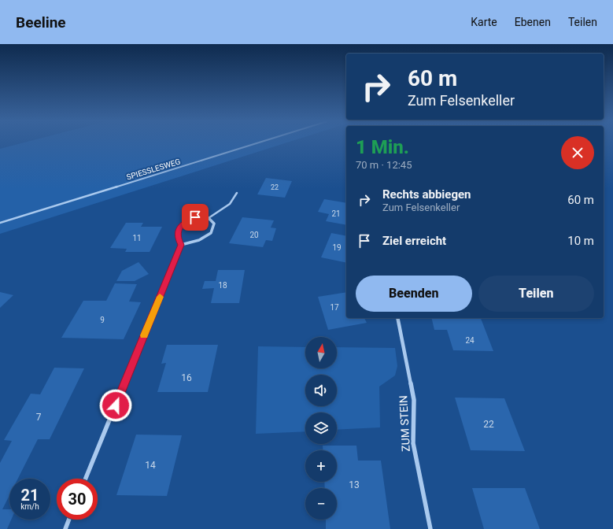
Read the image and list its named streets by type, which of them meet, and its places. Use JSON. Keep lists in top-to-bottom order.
{
  "streets": {
    "street": ["ZUM STEIN"],
    "lane": ["SPIESSLESWEG"]
  },
  "house_numbers": [
    "22",
    "21",
    "20",
    "11",
    "19",
    "18",
    "17",
    "9",
    "24",
    "16",
    "7",
    "22",
    "14",
    "13"
  ],
  "north": "top",
  "page": {
    "header": "Beeline",
    "nav": ["Karte", "Ebenen", "Teilen"],
    "turn": ["60 m", "Zum Felsenkeller"],
    "heading": ["1 Min.", "70 m · 12:45"],
    "list": [
      {
        "name": "Rechts abbiegen",
        "note": "Zum Felsenkeller",
        "value": "60 m"
      },
      {
        "name": "Ziel erreicht",
        "value": "10 m"
      }
    ],
    "buttons": ["Beenden", "Teilen"],
    "map_buttons": ["+", "−"],
    "speed": "21 km/h",
    "limit": "30"
  }
}
